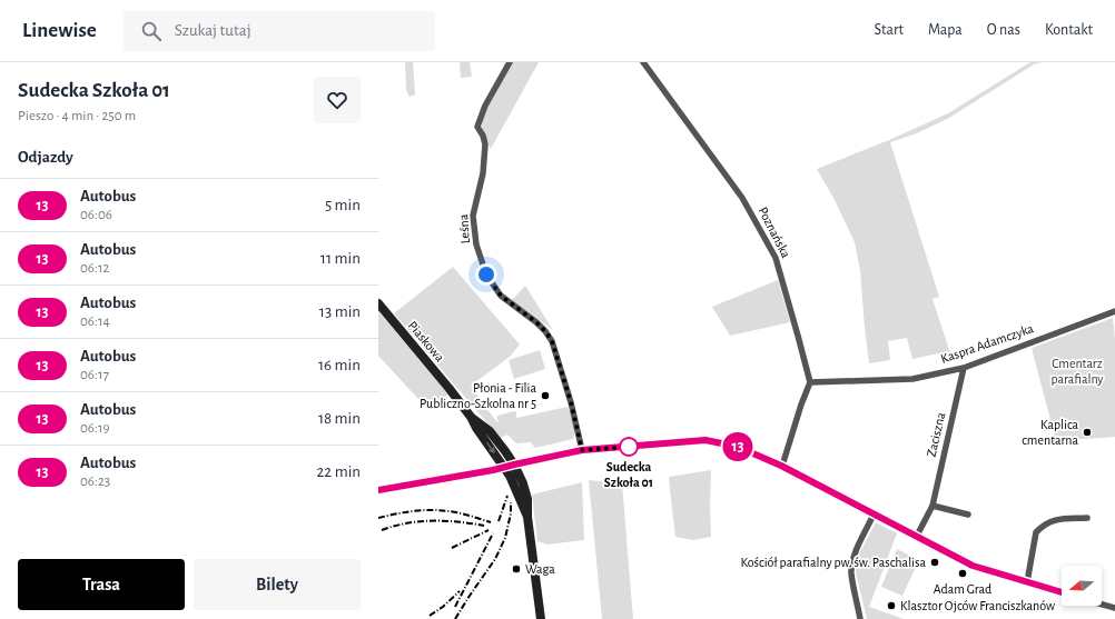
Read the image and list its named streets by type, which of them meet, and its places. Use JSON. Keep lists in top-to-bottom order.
{
  "streets": {
    "main road": ["Piaskowa"],
    "street": [
      "Leśna",
      "Poznańska",
      "Kaspra Adamczyka",
      "Zaciszna"
    ]
  },
  "crossings": [
    ["Poznańska", "Kaspra Adamczyka"],
    ["Kaspra Adamczyka", "Zaciszna"]
  ],
  "parks": ["Cmentarz parafialny"],
  "places": [
    "Płonia - Filia Publiczno-Szkolna nr 5",
    "Kaplica cmentarna",
    "Sudecka Szkoła 01",
    "Kościół parafialny pw. św. Paschalisa",
    "Waga",
    "Adam Grad",
    "Klasztor Ojców Franciszkanów"
  ],
  "lines": ["bus line 13"],
  "north": "left",
  "page": {
    "header": "Linewise",
    "search": "Szukaj tutaj",
    "nav": [
      "Start",
      "Mapa",
      "O nas",
      "Kontakt"
    ],
    "heading": [
      ["Sudecka Szkoła 01", "Pieszo · 4 min · 250 m"],
      "Odjazdy"
    ],
    "on_map": "13",
    "list": [
      {
        "mark": "13",
        "name": "Autobus",
        "note": "06:06",
        "value": "5 min"
      },
      {
        "mark": "13",
        "name": "Autobus",
        "note": "06:12",
        "value": "11 min"
      },
      {
        "mark": "13",
        "name": "Autobus",
        "note": "06:14",
        "value": "13 min"
      },
      {
        "mark": "13",
        "name": "Autobus",
        "note": "06:17",
        "value": "16 min"
      },
      {
        "mark": "13",
        "name": "Autobus",
        "note": "06:19",
        "value": "18 min"
      },
      {
        "mark": "13",
        "name": "Autobus",
        "note": "06:23",
        "value": "22 min"
      }
    ],
    "buttons": ["Trasa", "Bilety"]
  }
}
